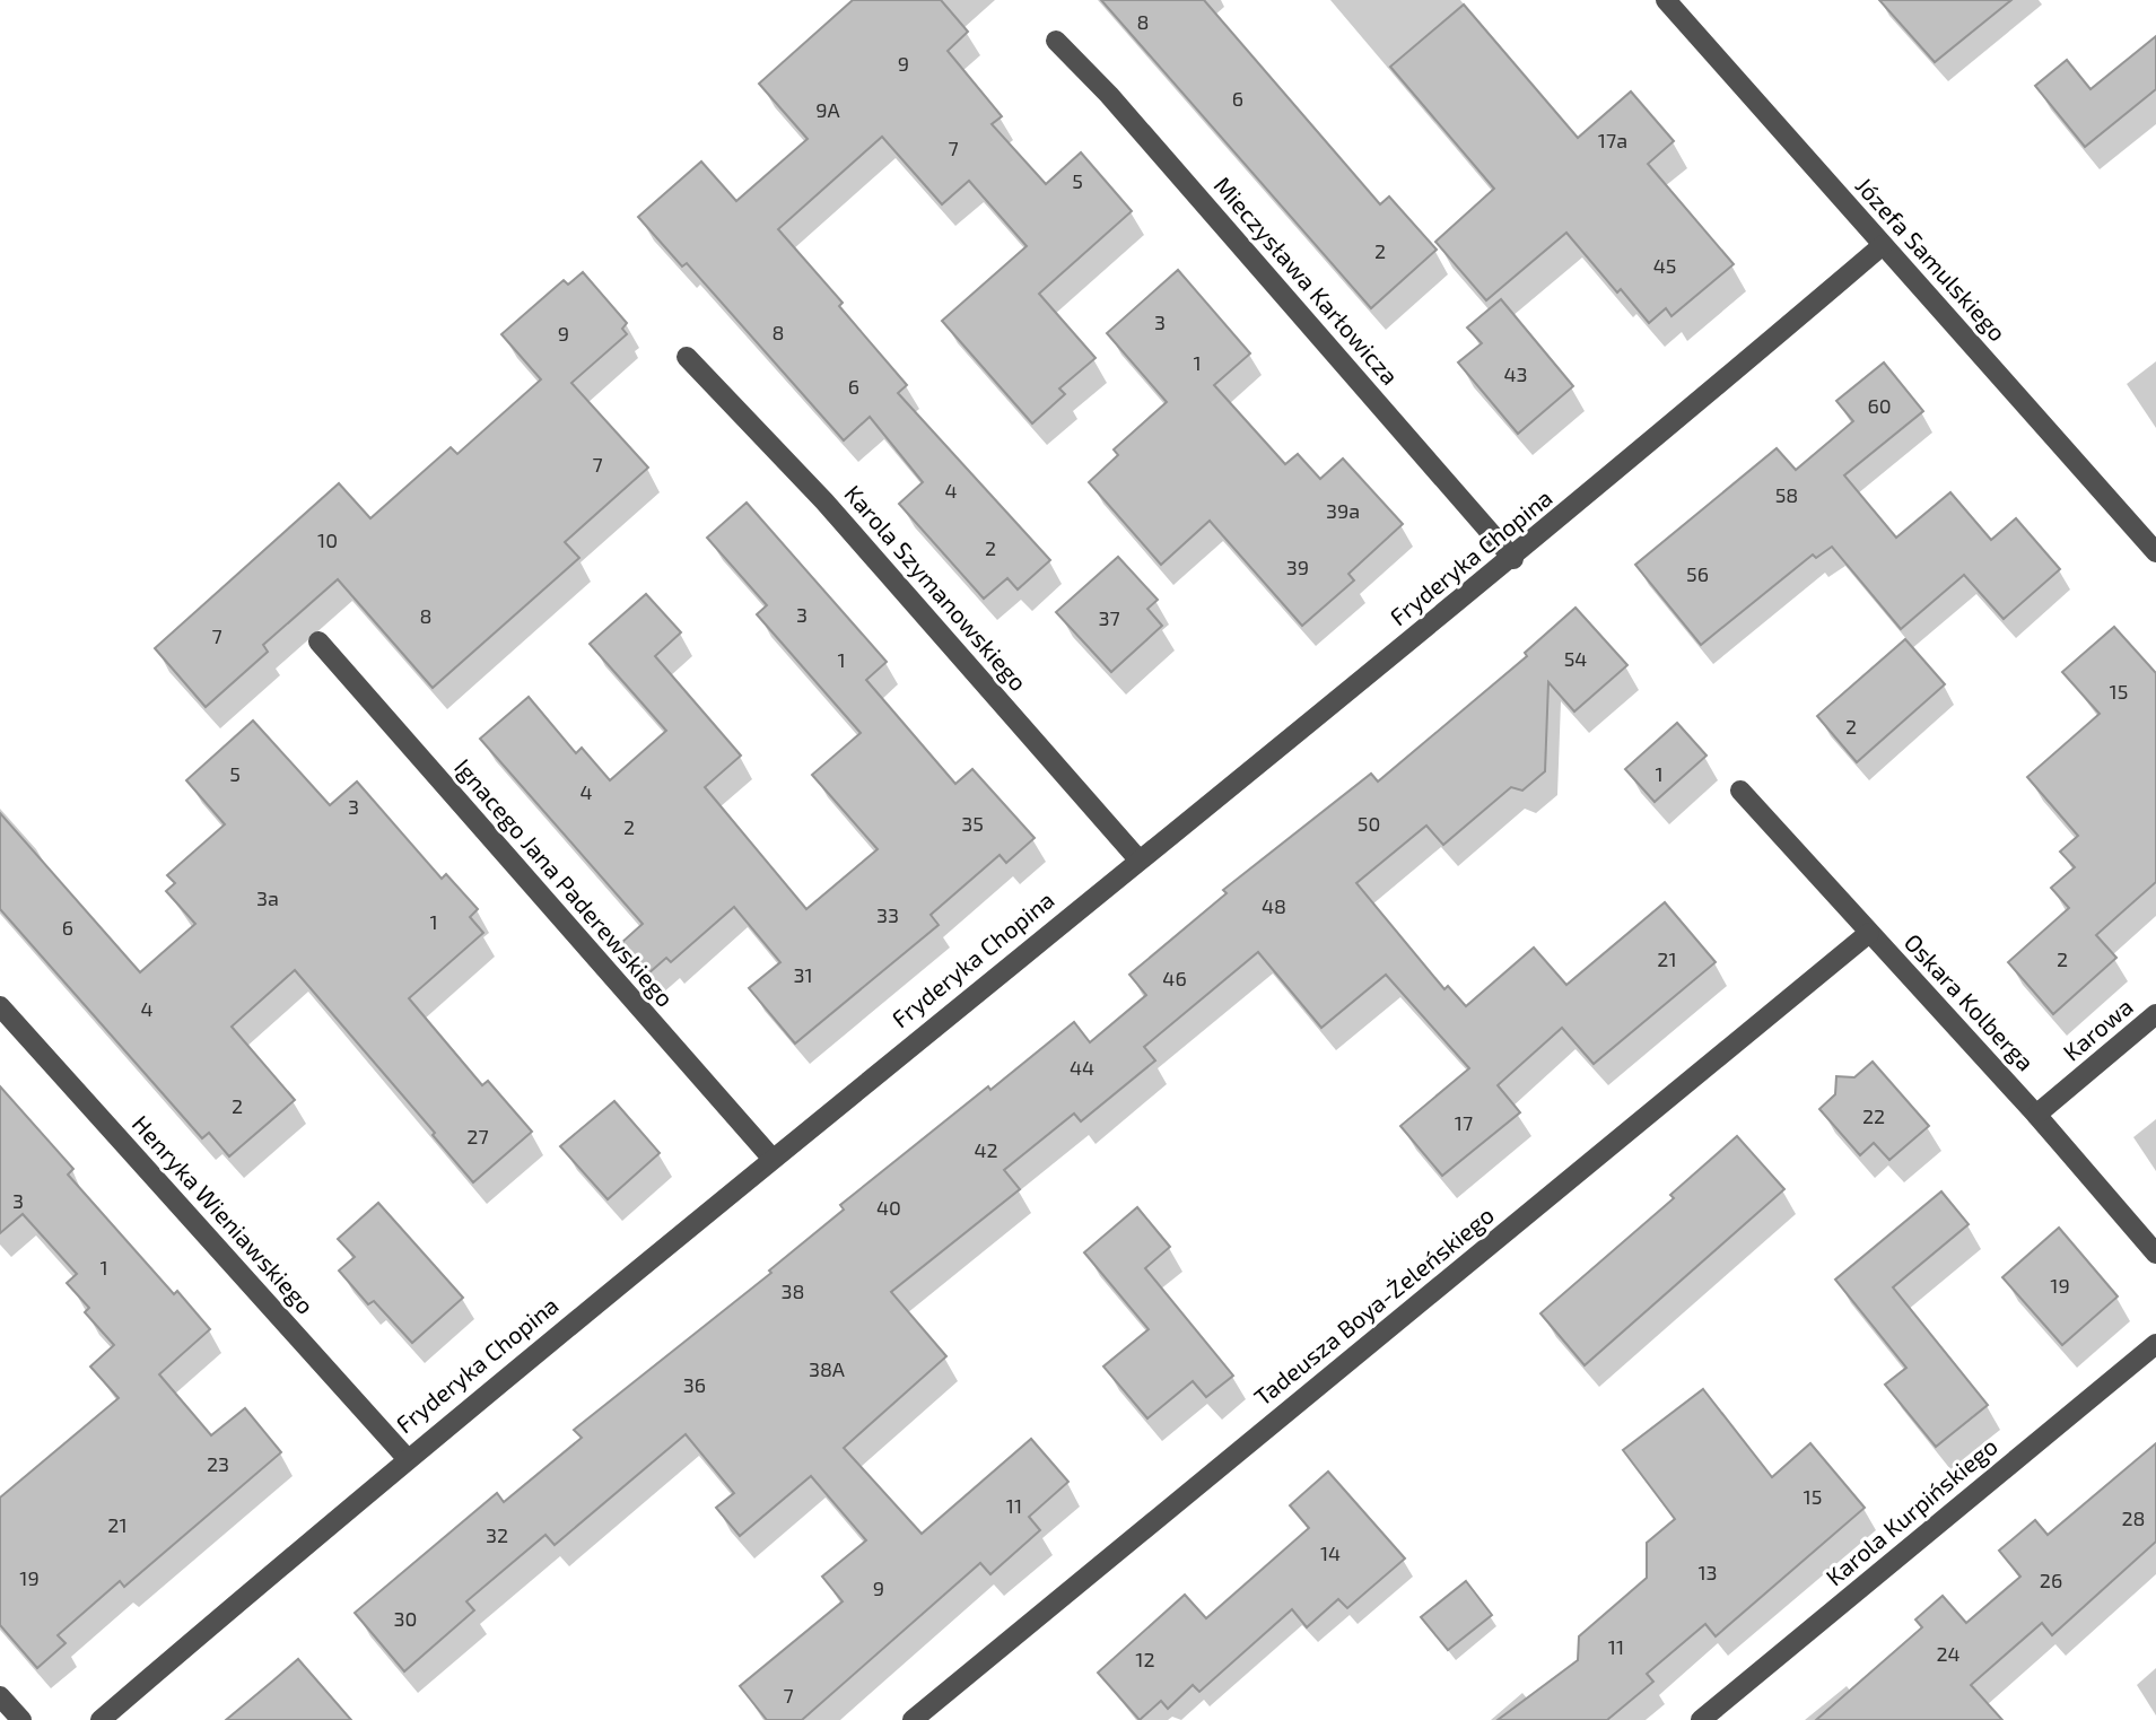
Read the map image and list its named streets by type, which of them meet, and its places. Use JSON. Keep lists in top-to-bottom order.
{
  "streets": {
    "street": [
      "Józefa Samulskiego",
      "Mieczysława Karłowicza",
      "Fryderyka Chopina",
      "Karola Szymanowskiego",
      "Ignacego Jana Paderewskiego",
      "Oskara Kolberga",
      "Karowa",
      "Henryka Wieniawskiego",
      "Tadeusza Boya-Żeleńskiego",
      "Karola Kurpińskiego"
    ]
  },
  "crossings": [
    ["Józefa Samulskiego", "Fryderyka Chopina"],
    ["Mieczysława Karłowicza", "Fryderyka Chopina"],
    ["Fryderyka Chopina", "Karola Szymanowskiego"],
    ["Fryderyka Chopina", "Ignacego Jana Paderewskiego"],
    ["Fryderyka Chopina", "Henryka Wieniawskiego"],
    ["Oskara Kolberga", "Karowa"],
    ["Oskara Kolberga", "Tadeusza Boya-Żeleńskiego"]
  ],
  "house_numbers": [
    "8",
    "9",
    "6",
    "9A",
    "17a",
    "7",
    "5",
    "2",
    "45",
    "3",
    "8",
    "9",
    "1",
    "43",
    "6",
    "60",
    "7",
    "4",
    "58",
    "39a",
    "10",
    "2",
    "39",
    "56",
    "3",
    "8",
    "37",
    "7",
    "54",
    "1",
    "15",
    "2",
    "5",
    "1",
    "4",
    "3",
    "35",
    "50",
    "2",
    "3a",
    "48",
    "33",
    "1",
    "6",
    "21",
    "2",
    "31",
    "46",
    "4",
    "44",
    "2",
    "22",
    "17",
    "27",
    "42",
    "3",
    "40",
    "1",
    "19",
    "38",
    "38A",
    "36",
    "23",
    "15",
    "11",
    "28",
    "21",
    "32",
    "14",
    "13",
    "19",
    "26",
    "9",
    "30",
    "11",
    "24",
    "12",
    "7"
  ]
}
